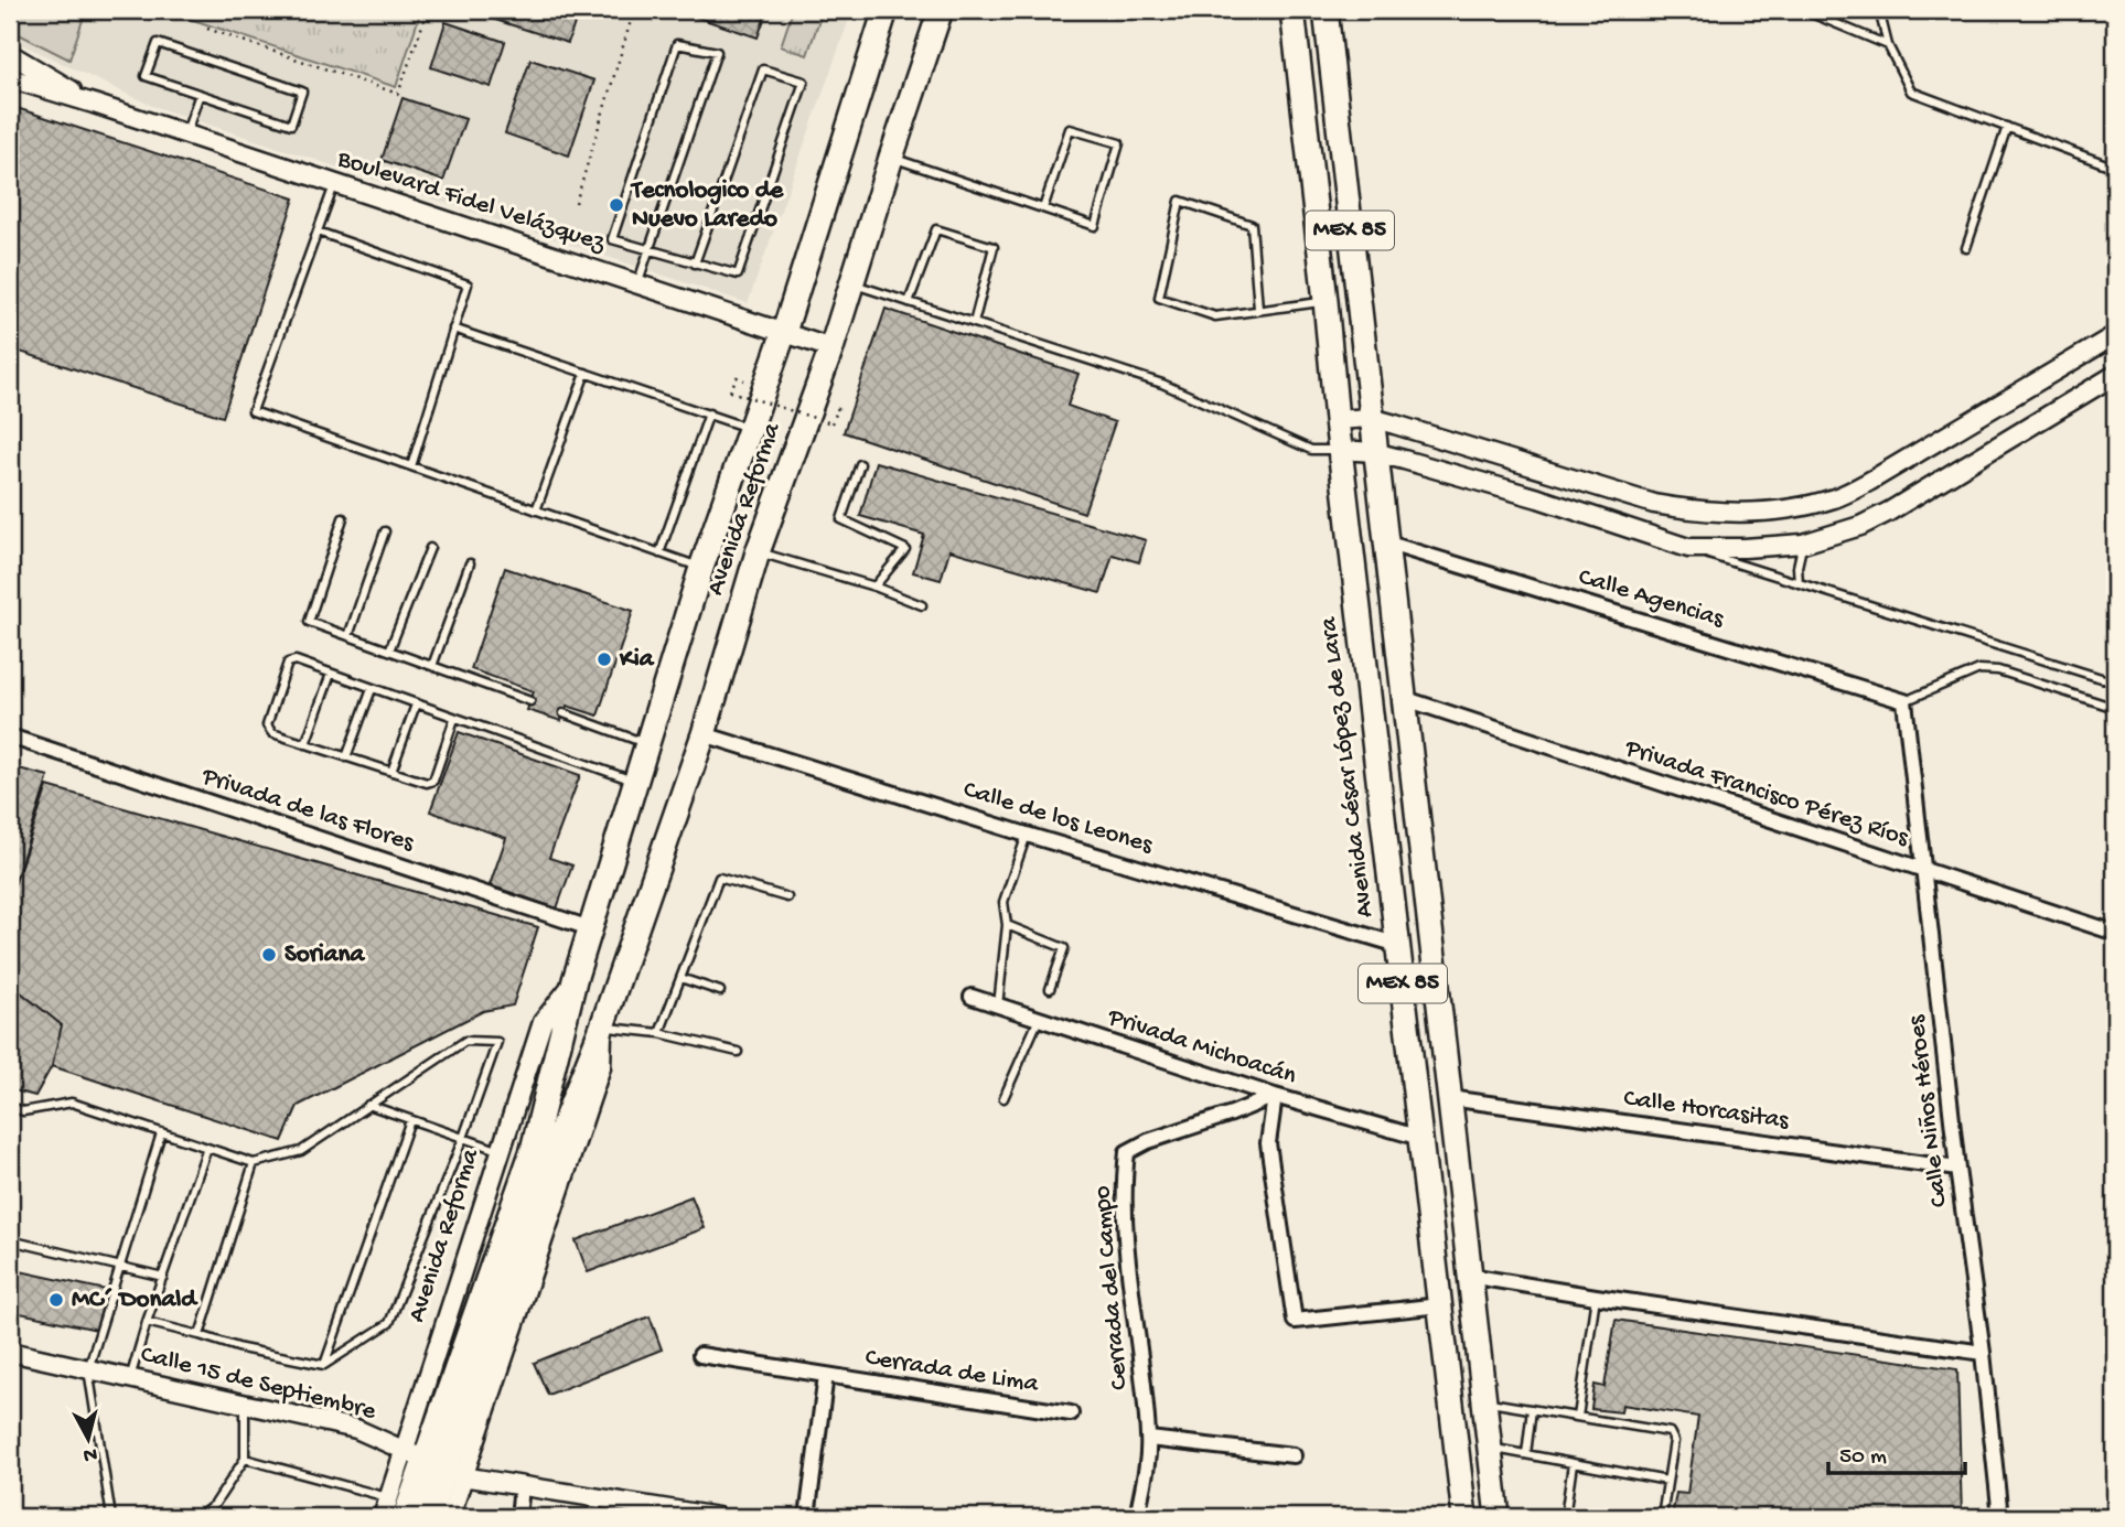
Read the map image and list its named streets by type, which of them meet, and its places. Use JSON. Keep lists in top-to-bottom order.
{
  "streets": {
    "main road": ["MEX 85", "Avenida Reforma", "Avenida César López de Lara"],
    "street": [
      "Boulevard Fidel Velázquez",
      "Calle Agencias",
      "Privada Francisco Pérez Ríos",
      "Privada de las Flores",
      "Calle de los Leones",
      "Privada Michoacán",
      "Calle Horcasitas",
      "Calle Niños Héroes",
      "Cerrada del Campo",
      "Cerrada de Lima",
      "Calle 15 de Septiembre"
    ]
  },
  "crossings": [
    ["Boulevard Fidel Velázquez", "Avenida Reforma"],
    ["MEX 85", "Calle Agencias"],
    ["MEX 85", "Privada Francisco Pérez Ríos"],
    ["MEX 85", "Calle Horcasitas"],
    ["Avenida Reforma", "Privada de las Flores"],
    ["Avenida Reforma", "Calle de los Leones"],
    ["Avenida Reforma", "Calle 15 de Septiembre"],
    ["Calle Agencias", "Calle Niños Héroes"],
    ["Avenida César López de Lara", "Calle de los Leones"],
    ["Avenida César López de Lara", "Privada Michoacán"],
    ["Privada Francisco Pérez Ríos", "Calle Niños Héroes"],
    ["Privada Michoacán", "Cerrada del Campo"],
    ["Calle Horcasitas", "Calle Niños Héroes"]
  ],
  "places": [
    "Tecnologico de Nuevo Laredo",
    "Kia",
    "Soriana",
    "MC´ Donald"
  ],
  "scale_bar": "50 m",
  "north": "bottom"
}
